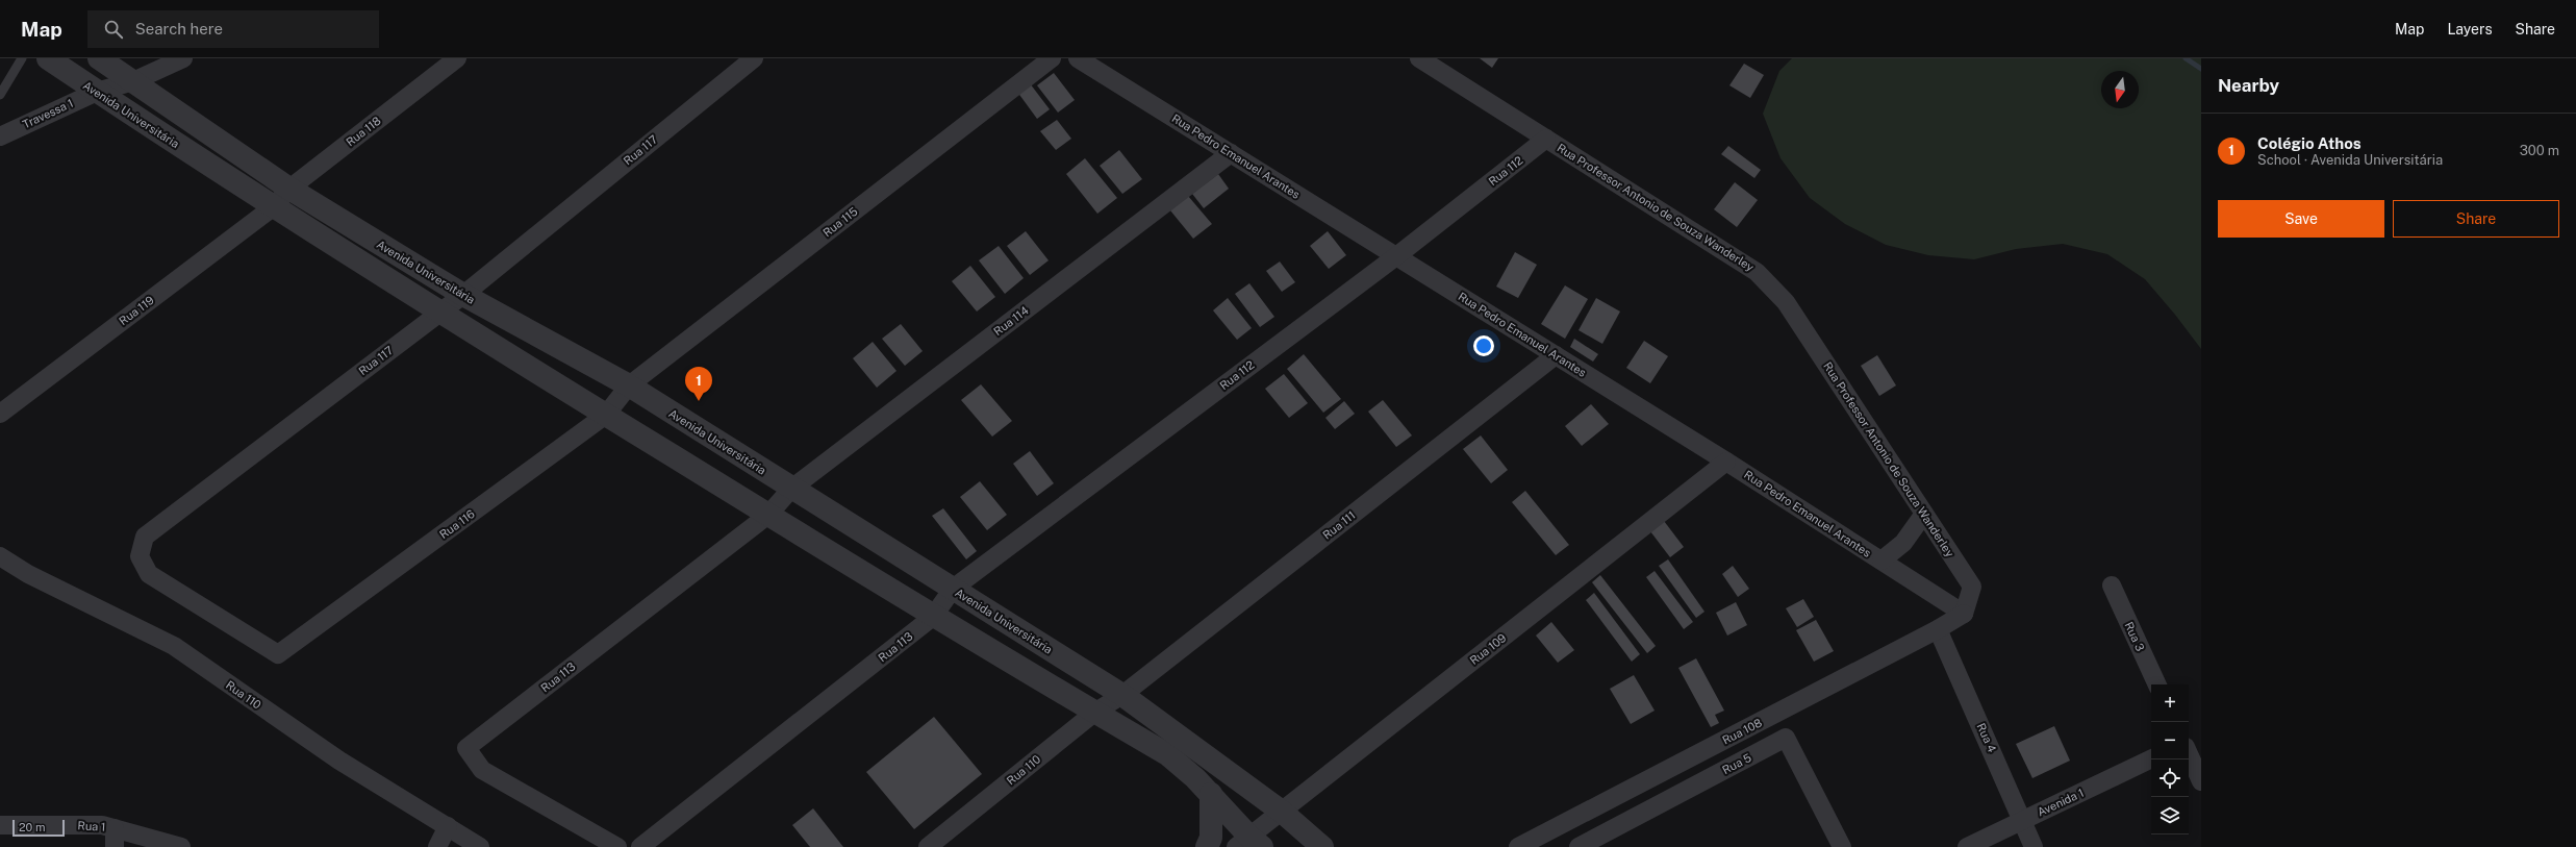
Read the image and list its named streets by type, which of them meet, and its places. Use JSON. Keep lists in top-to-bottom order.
{
  "streets": {
    "street": [
      "Travessa 1",
      "Avenida Universitária",
      "Rua 118",
      "Rua 117",
      "Rua Pedro Emanuel Arantes",
      "Rua 112",
      "Rua Professor Antonio de Souza Wanderley",
      "Rua 115",
      "Rua 119",
      "Rua 114",
      "Rua 116",
      "Rua 111",
      "Rua 3",
      "Rua 113",
      "Rua 109",
      "Rua 110",
      "Rua 108",
      "Rua 4",
      "Rua 5",
      "Avenida 1",
      "Rua 1"
    ]
  },
  "crossings": [
    ["Travessa 1", "Avenida Universitária"],
    ["Avenida Universitária", "Rua 118"],
    ["Avenida Universitária", "Rua 117"],
    ["Avenida Universitária", "Rua 112"],
    ["Avenida Universitária", "Rua 115"],
    ["Avenida Universitária", "Rua 119"],
    ["Avenida Universitária", "Rua 114"],
    ["Avenida Universitária", "Rua 116"],
    ["Avenida Universitária", "Rua 111"],
    ["Avenida Universitária", "Rua 113"],
    ["Avenida Universitária", "Rua 109"],
    ["Avenida Universitária", "Rua 110"],
    ["Rua 118", "Rua 119"],
    ["Rua 117", "Rua 116"],
    ["Rua Pedro Emanuel Arantes", "Rua 112"],
    ["Rua Pedro Emanuel Arantes", "Rua Professor Antonio de Souza Wanderley"],
    ["Rua Pedro Emanuel Arantes", "Rua 114"],
    ["Rua Pedro Emanuel Arantes", "Rua 111"],
    ["Rua Pedro Emanuel Arantes", "Rua 109"],
    ["Rua Pedro Emanuel Arantes", "Rua 108"],
    ["Rua 112", "Rua Professor Antonio de Souza Wanderley"],
    ["Rua 112", "Rua 113"],
    ["Rua Professor Antonio de Souza Wanderley", "Rua 108"],
    ["Rua 115", "Rua 116"],
    ["Rua 114", "Rua 113"],
    ["Rua 111", "Rua 110"],
    ["Rua 108", "Rua 4"],
    ["Rua 4", "Avenida 1"]
  ],
  "scale_bar": "20 m",
  "north": "bottom",
  "page": {
    "header": "Map",
    "search": "Search here",
    "nav": ["Map", "Layers", "Share"],
    "heading": "Nearby",
    "list": [
      {
        "mark": "1",
        "name": "Colégio Athos",
        "note": "School · Avenida Universitária",
        "value": "300 m"
      }
    ],
    "buttons": ["Save", "Share"],
    "pins": "1",
    "map_buttons": ["+", "−"],
    "scale": "20 m"
  }
}
